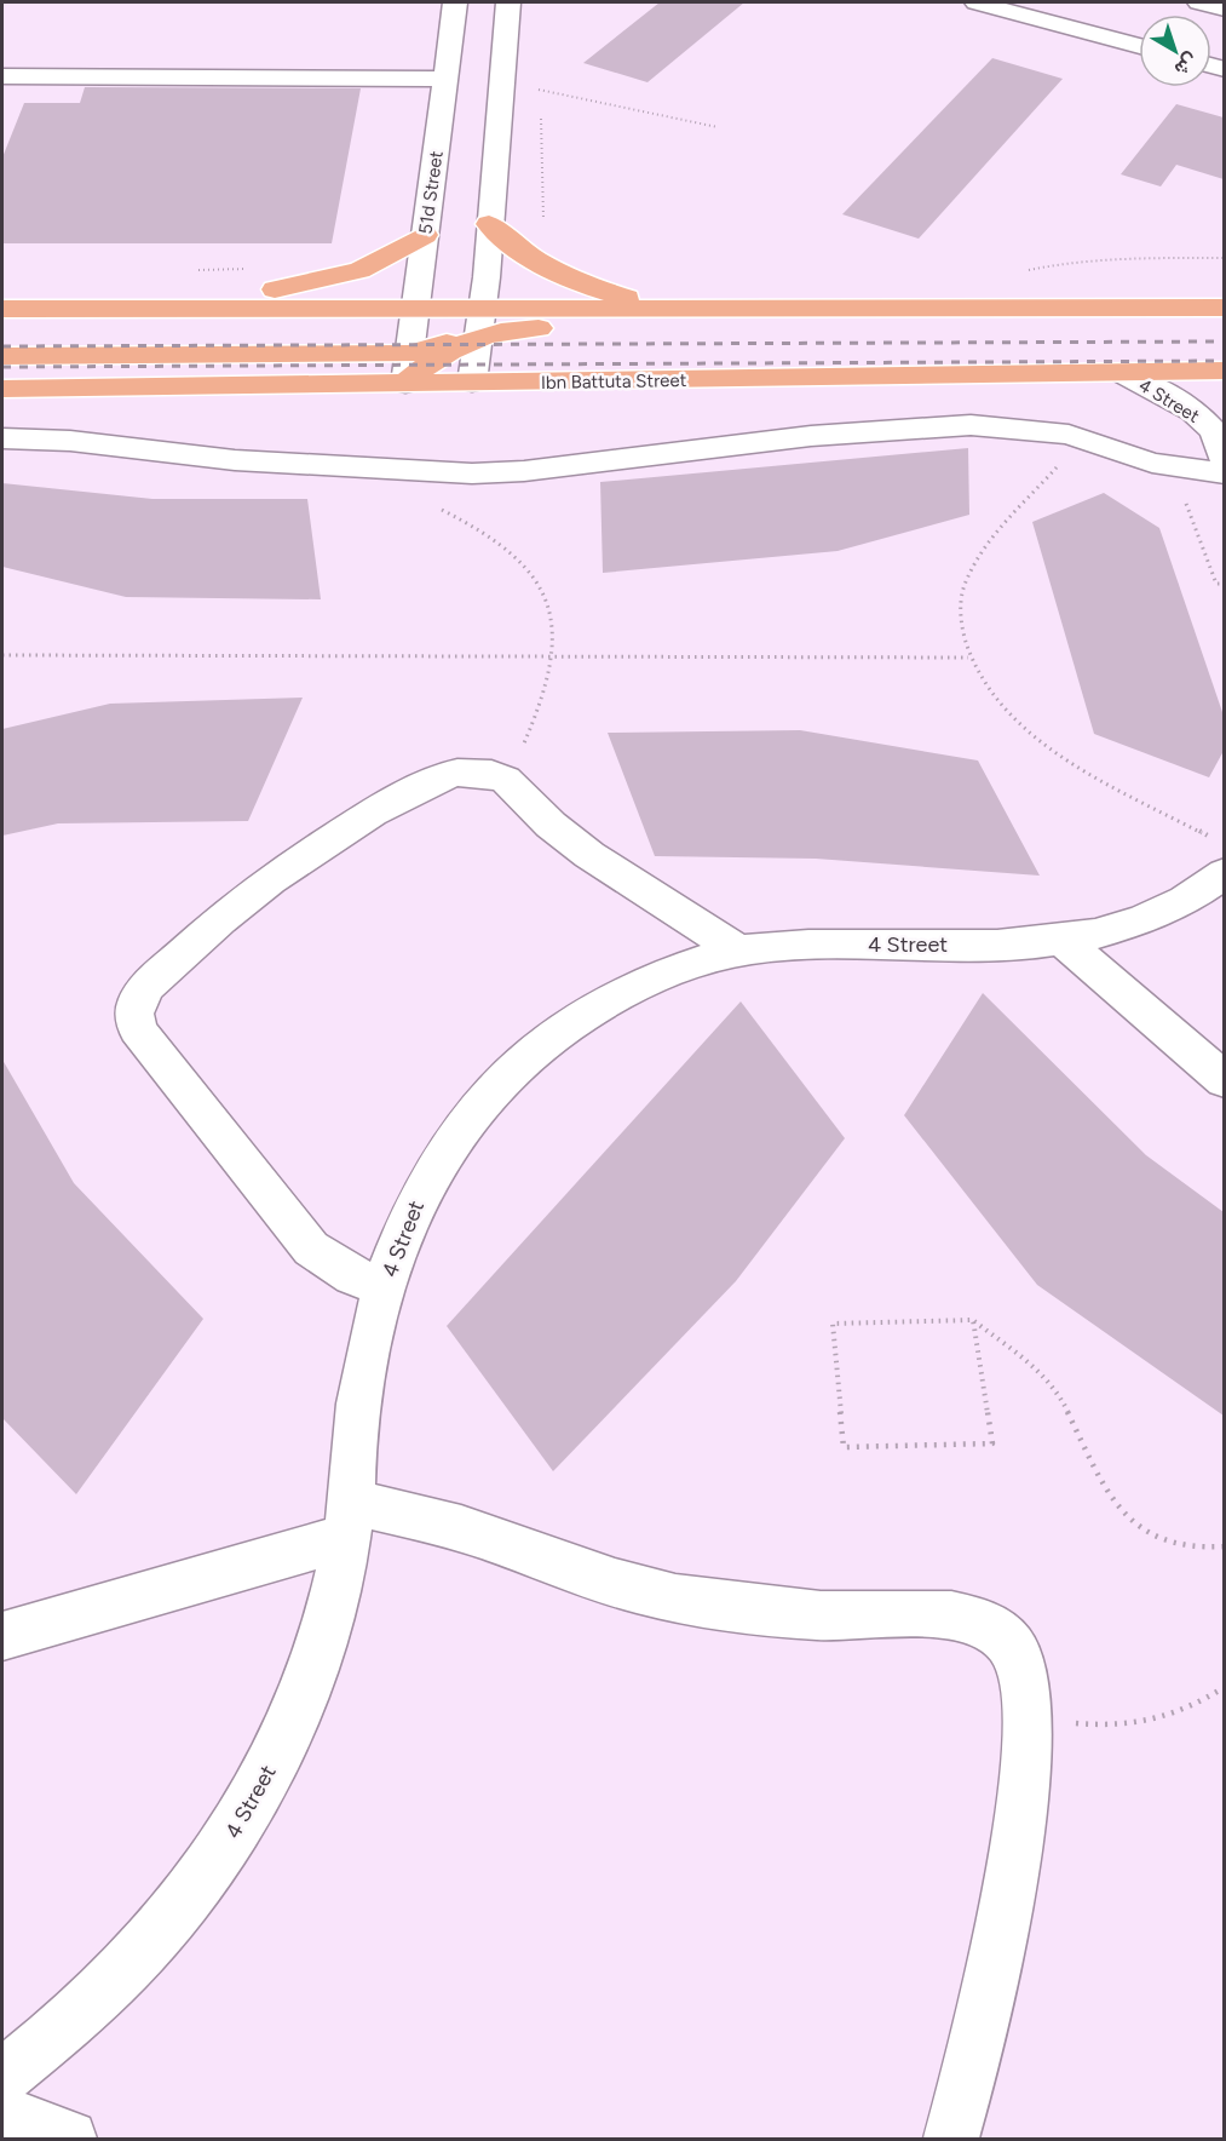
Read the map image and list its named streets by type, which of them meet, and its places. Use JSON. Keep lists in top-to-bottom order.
{
  "streets": {
    "main road": ["Ibn Battuta Street"],
    "street": ["51d Street", "4 Street"]
  },
  "crossings": [
    ["51d Street", "Ibn Battuta Street"],
    ["Ibn Battuta Street", "4 Street"]
  ],
  "north": "bottom right"
}
